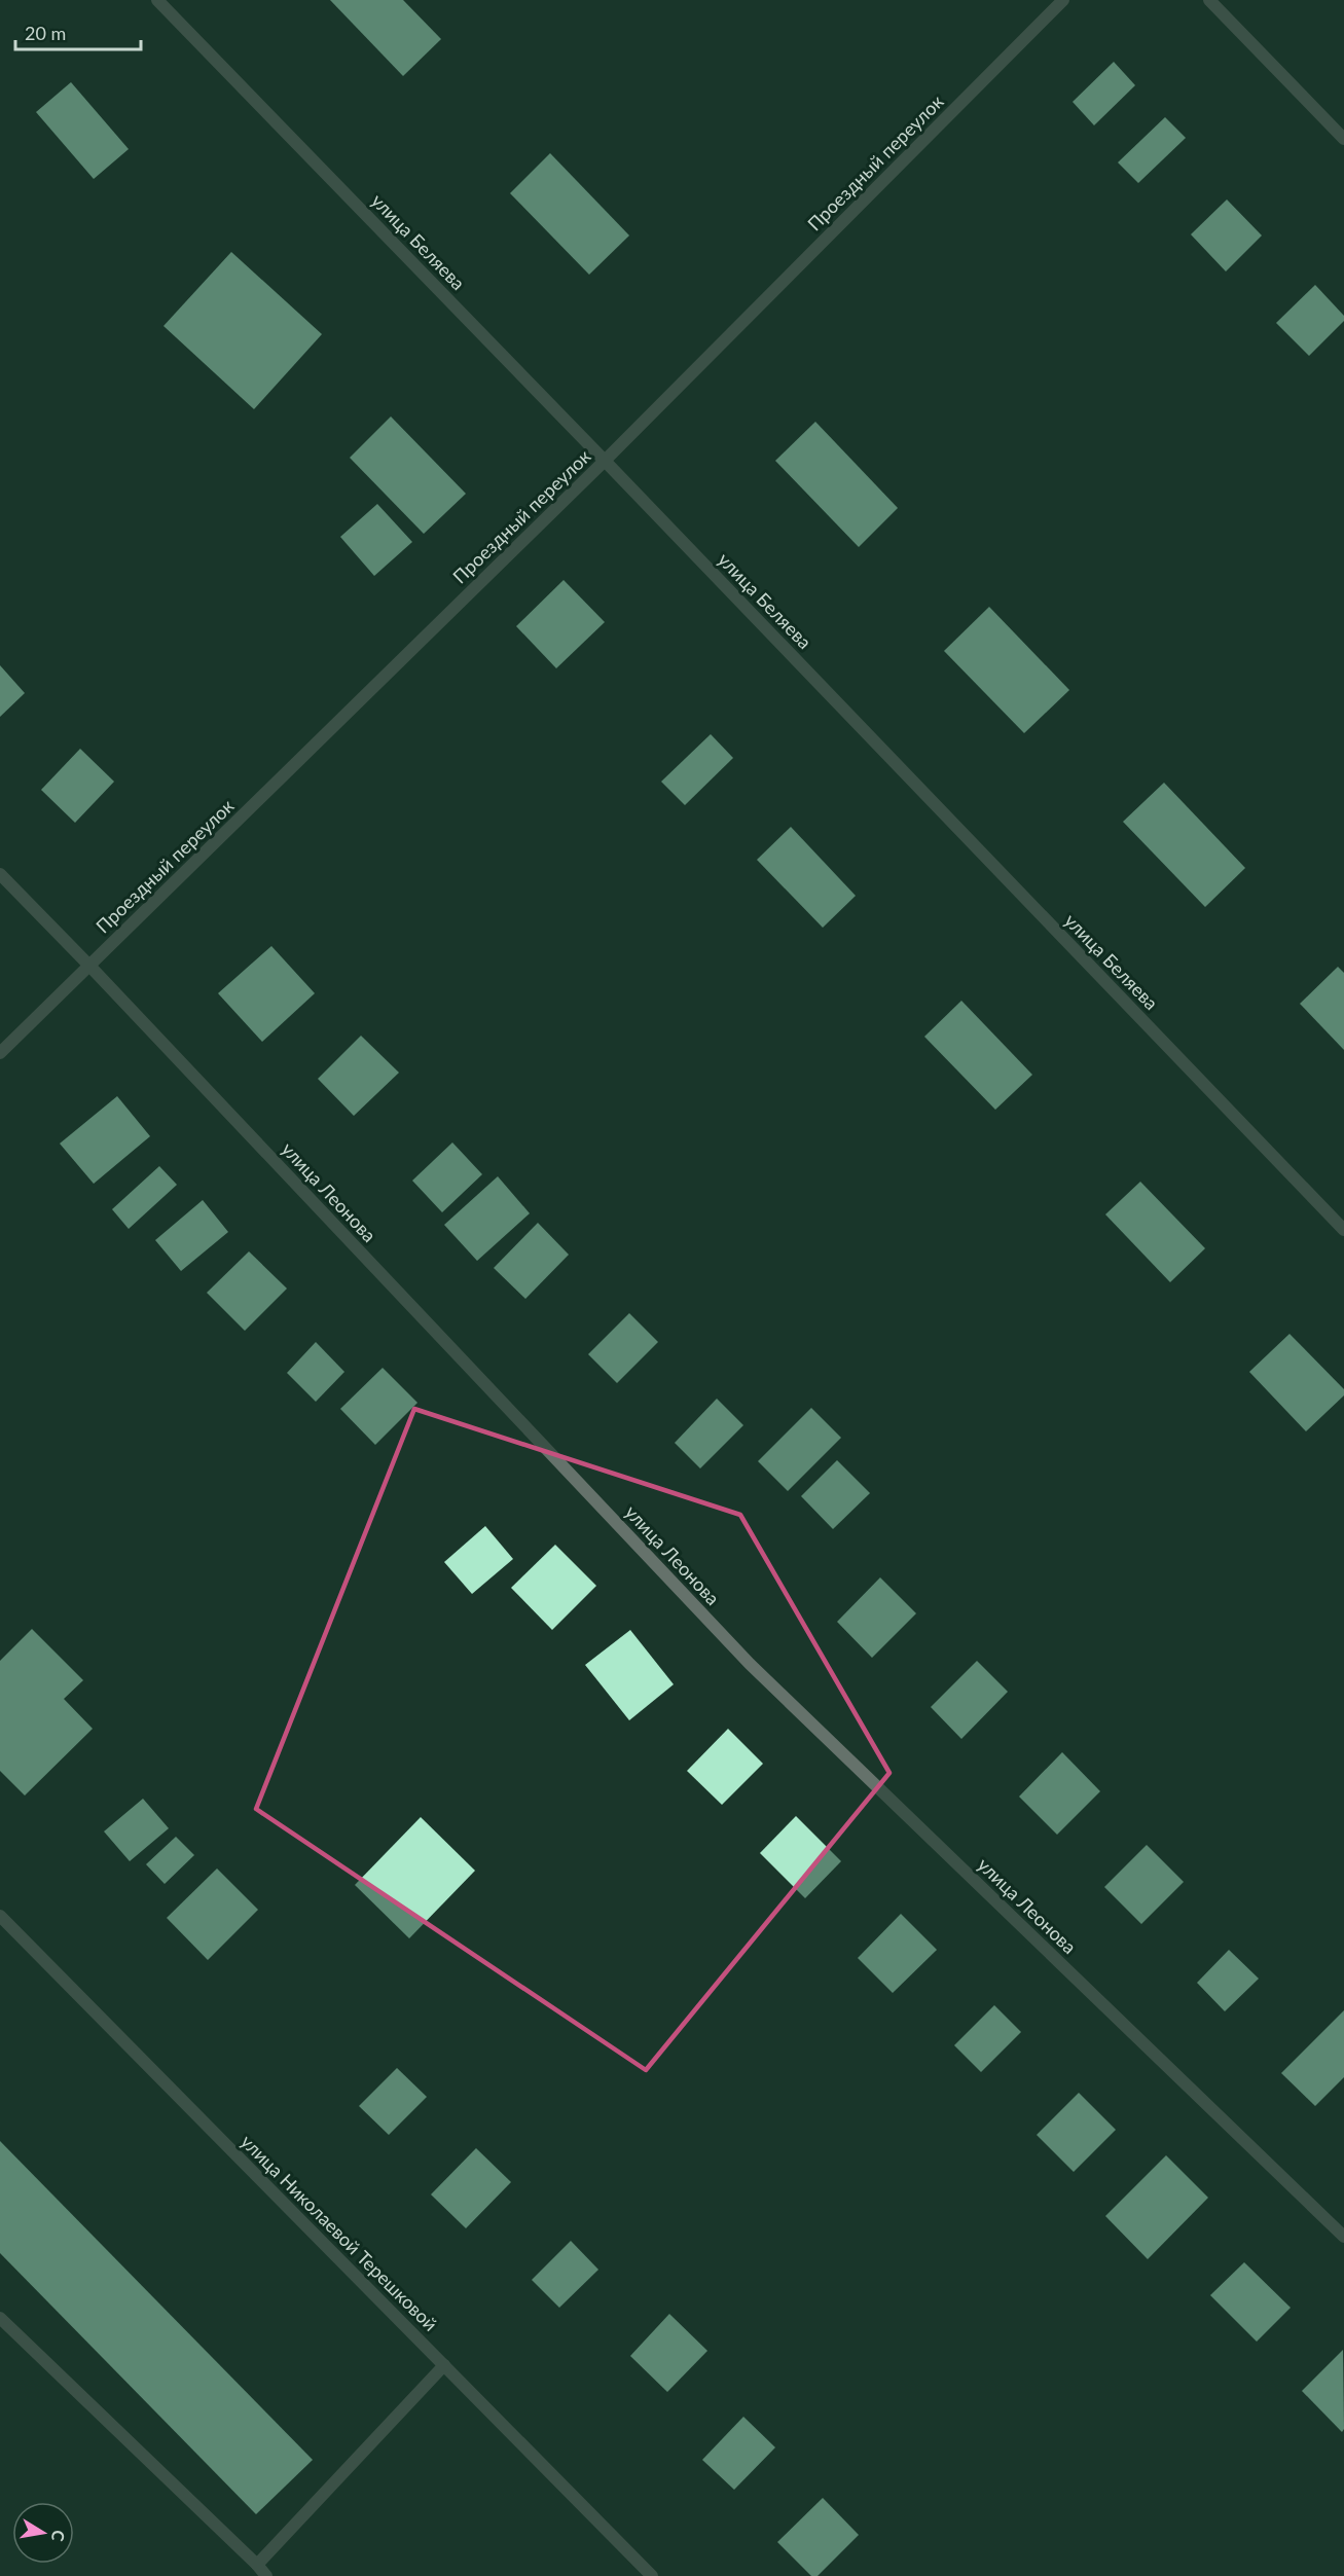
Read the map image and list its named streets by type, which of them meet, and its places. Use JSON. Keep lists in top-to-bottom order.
{
  "streets": {
    "street": [
      "Проездный переулок",
      "улица Беляева",
      "улица Леонова",
      "улица Николаевой Терешковой"
    ]
  },
  "crossings": [
    ["Проездный переулок", "улица Беляева"],
    ["Проездный переулок", "улица Леонова"]
  ],
  "scale_bar": "20 m",
  "north": "right"
}
